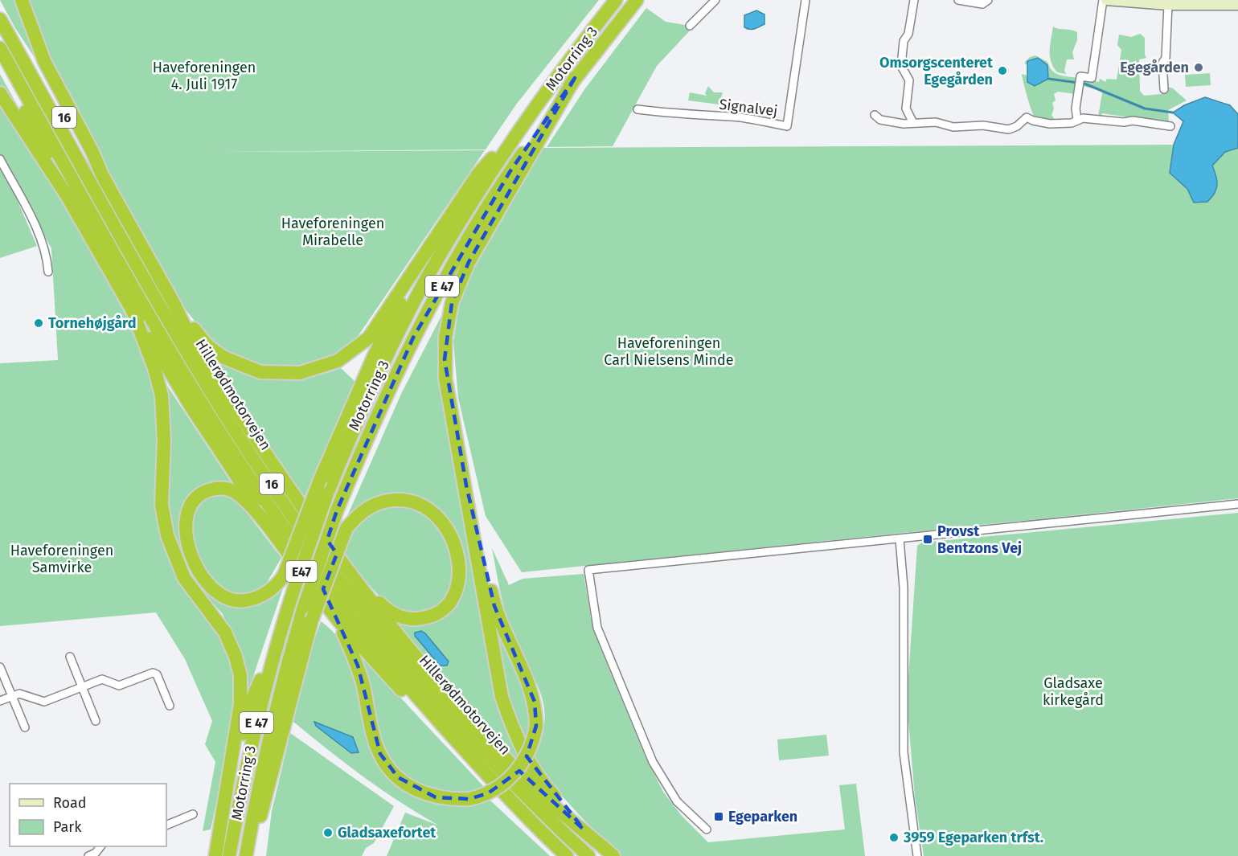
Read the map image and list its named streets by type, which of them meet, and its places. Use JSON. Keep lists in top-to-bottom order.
{
  "streets": {
    "highway": [
      "Motorring 3",
      "16",
      "E 47",
      "Hillerødmotorvejen",
      "E47"
    ],
    "street": ["Signalvej"]
  },
  "crossings": [
    ["16", "Hillerødmotorvejen"]
  ],
  "parks": [
    "Haveforeningen 4. Juli 1917",
    "Haveforeningen Mirabelle",
    "Haveforeningen Carl Nielsens Minde",
    "Haveforeningen Samvirke",
    "Gladsaxe kirkegård"
  ],
  "places": {
    "other": [
      "Egegården",
      "Omsorgscenteret Egegården",
      "Tornehøjgård",
      "Gladsaxefortet",
      "3959 Egeparken trfst."
    ],
    "transit": ["Provst Bentzons Vej", "Egeparken"]
  },
  "legend": ["Road", "Park"]
}
